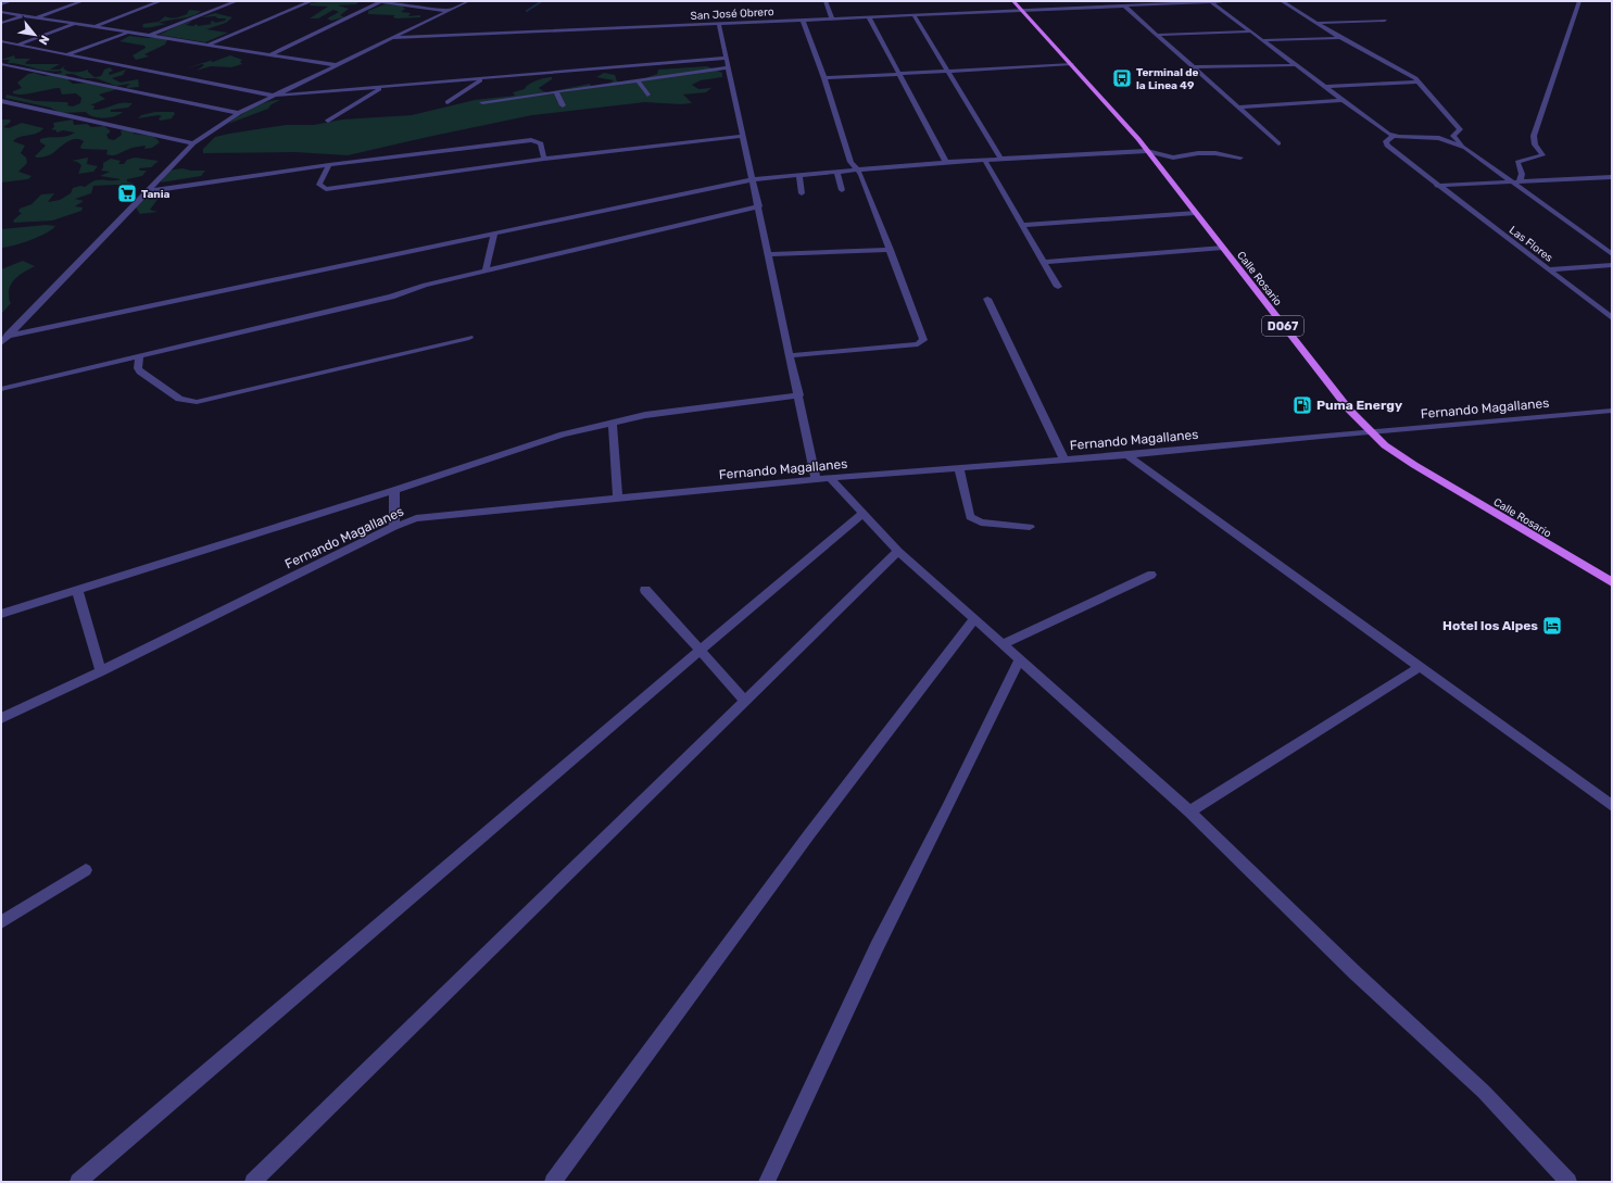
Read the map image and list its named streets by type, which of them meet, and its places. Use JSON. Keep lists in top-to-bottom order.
{
  "streets": {
    "main road": ["Calle Rosario", "D067"],
    "street": ["San José Obrero", "Las Flores", "Fernando Magallanes"]
  },
  "crossings": [
    ["San José Obrero", "Calle Rosario"],
    ["Calle Rosario", "Fernando Magallanes"]
  ],
  "places": {
    "bus stop": ["Terminal de la Linea 49"],
    "supermarket": ["Tania"],
    "fuel station": ["Puma Energy"],
    "hotel": ["Hotel los Alpes"]
  },
  "north": "bottom right"
}
